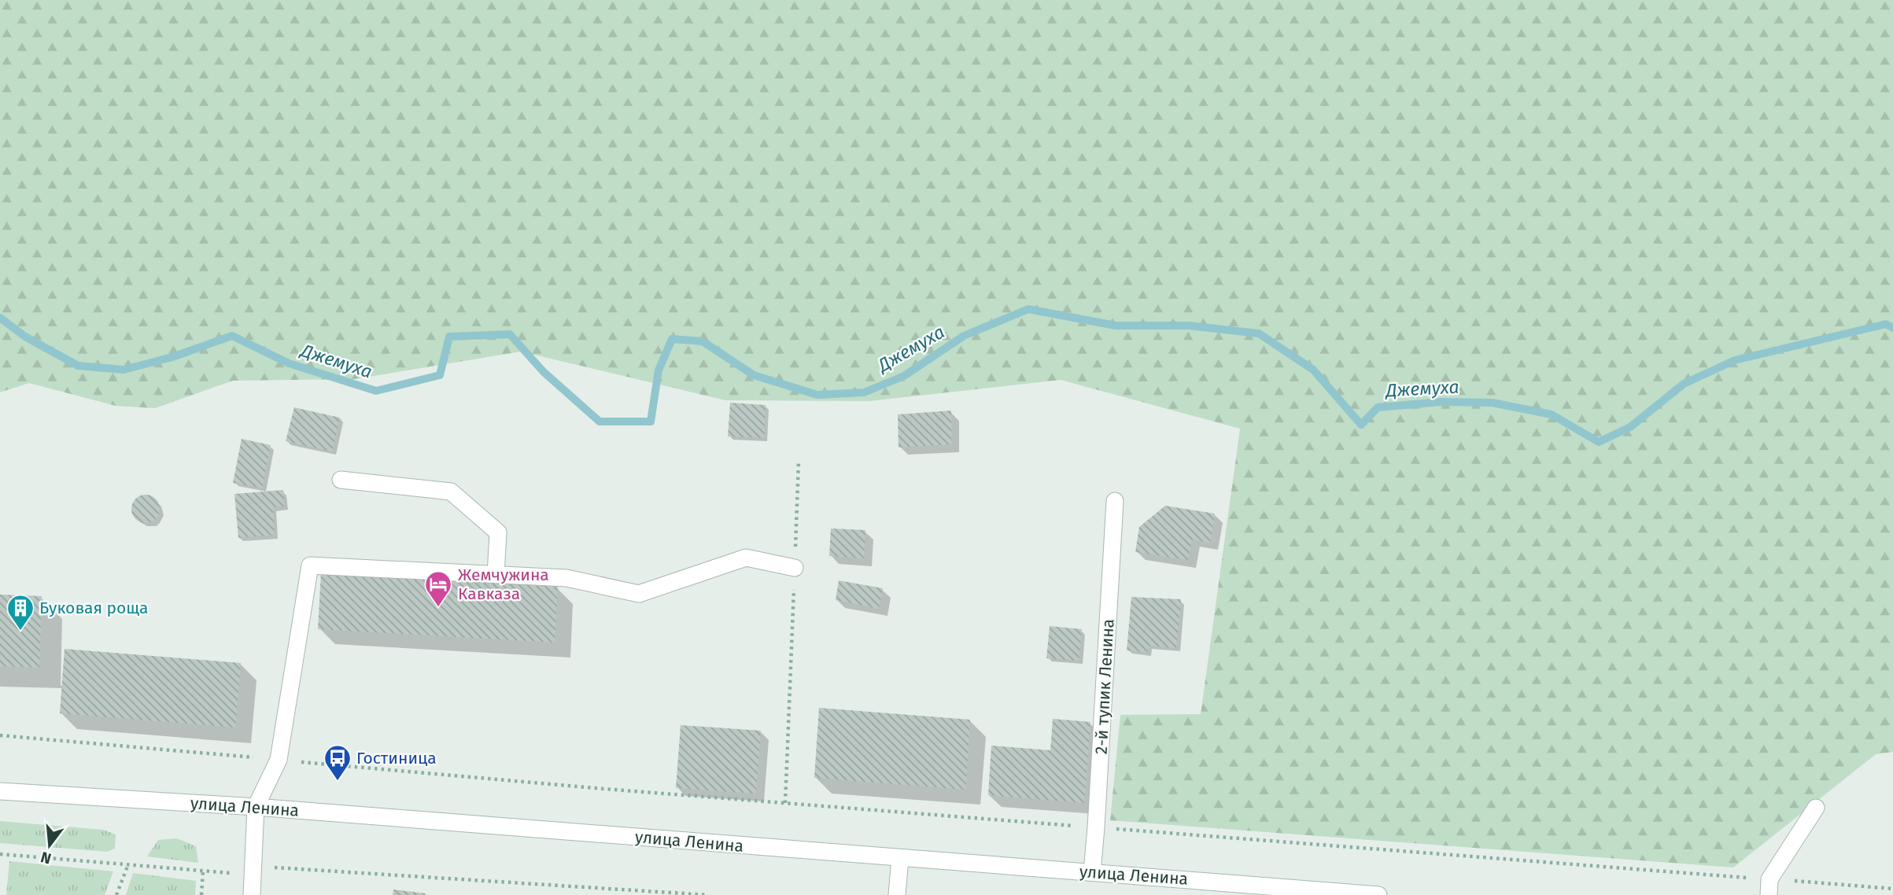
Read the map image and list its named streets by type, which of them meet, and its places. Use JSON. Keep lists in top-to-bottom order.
{
  "streets": {
    "main road": ["2-й тупик Ленина", "улица Ленина"]
  },
  "crossings": [
    ["2-й тупик Ленина", "улица Ленина"]
  ],
  "water": ["Джемуха"],
  "places": {
    "hotel": ["Жемчужина Кавказа"],
    "building": ["Буковая роща"],
    "bus stop": ["Гостиница"]
  },
  "north": "bottom"
}
